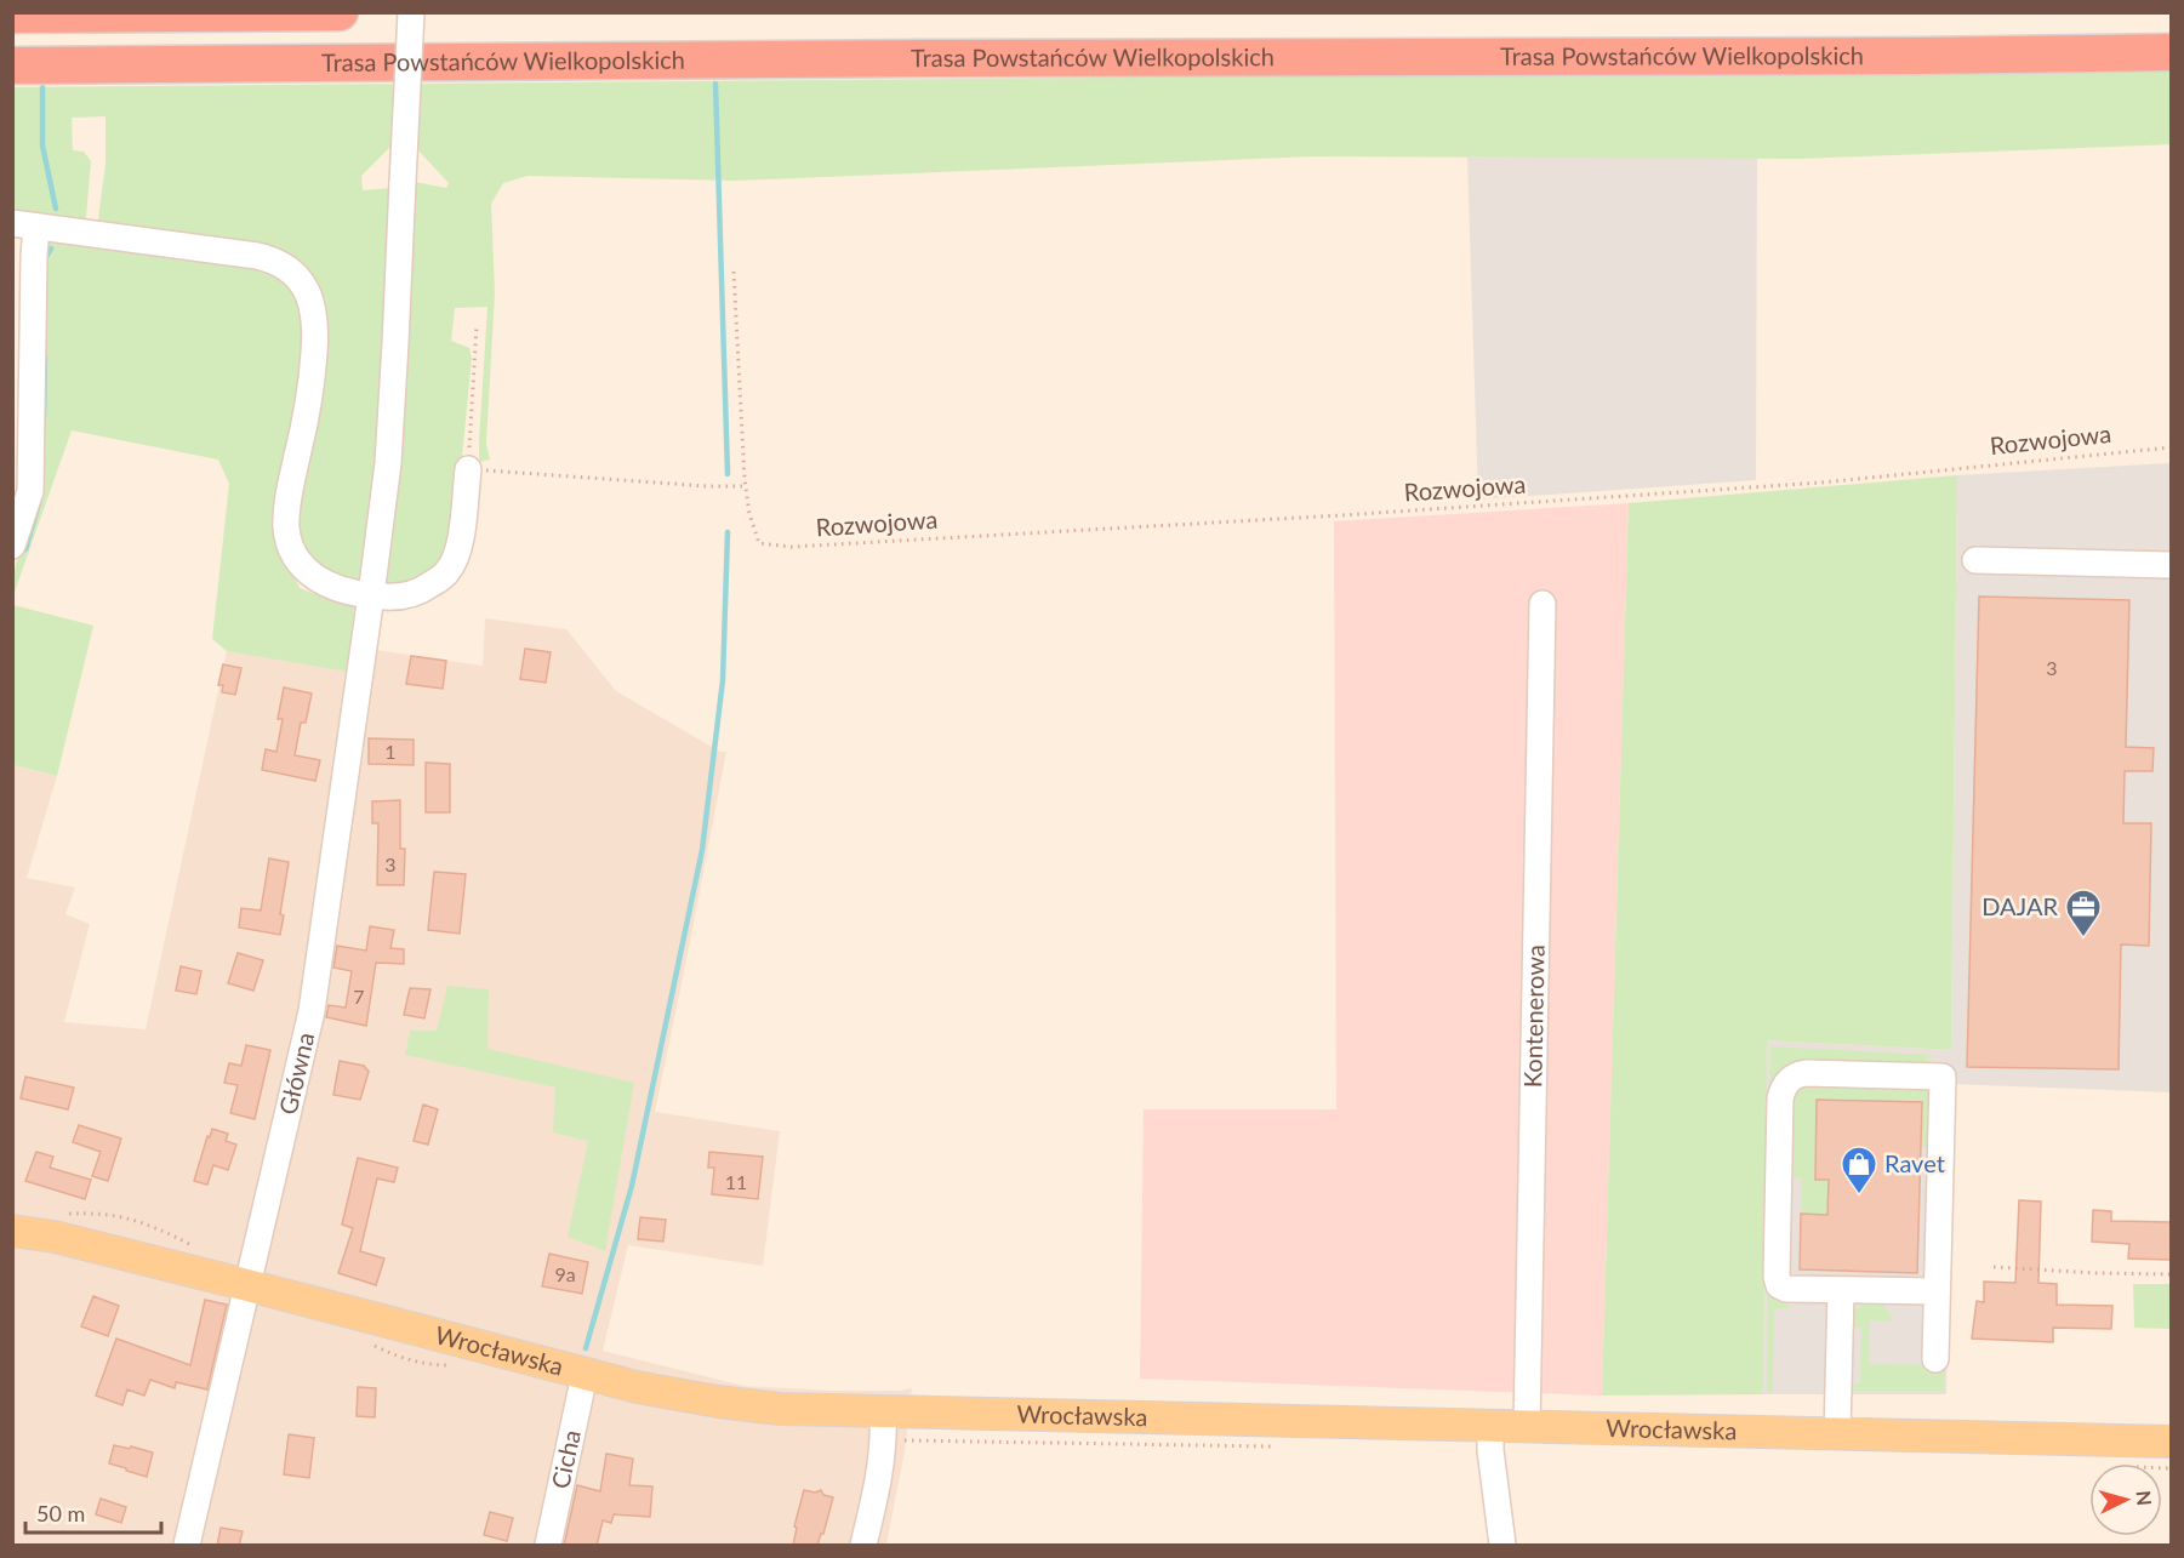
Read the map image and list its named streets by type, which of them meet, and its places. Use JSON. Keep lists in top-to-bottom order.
{
  "streets": {
    "highway": ["Trasa Powstańców Wielkopolskich"],
    "main road": ["Wrocławska"],
    "street": ["Kontenerowa", "Główna", "Cicha"],
    "path": ["Rozwojowa"]
  },
  "crossings": [
    ["Kontenerowa", "Wrocławska"],
    ["Główna", "Wrocławska"],
    ["Wrocławska", "Cicha"]
  ],
  "places": {
    "office": ["DAJAR"],
    "shop": ["Ravet"]
  },
  "house_numbers": [
    "3",
    "1",
    "3",
    "7",
    "11",
    "9a"
  ],
  "scale_bar": "50 m",
  "north": "right"
}
